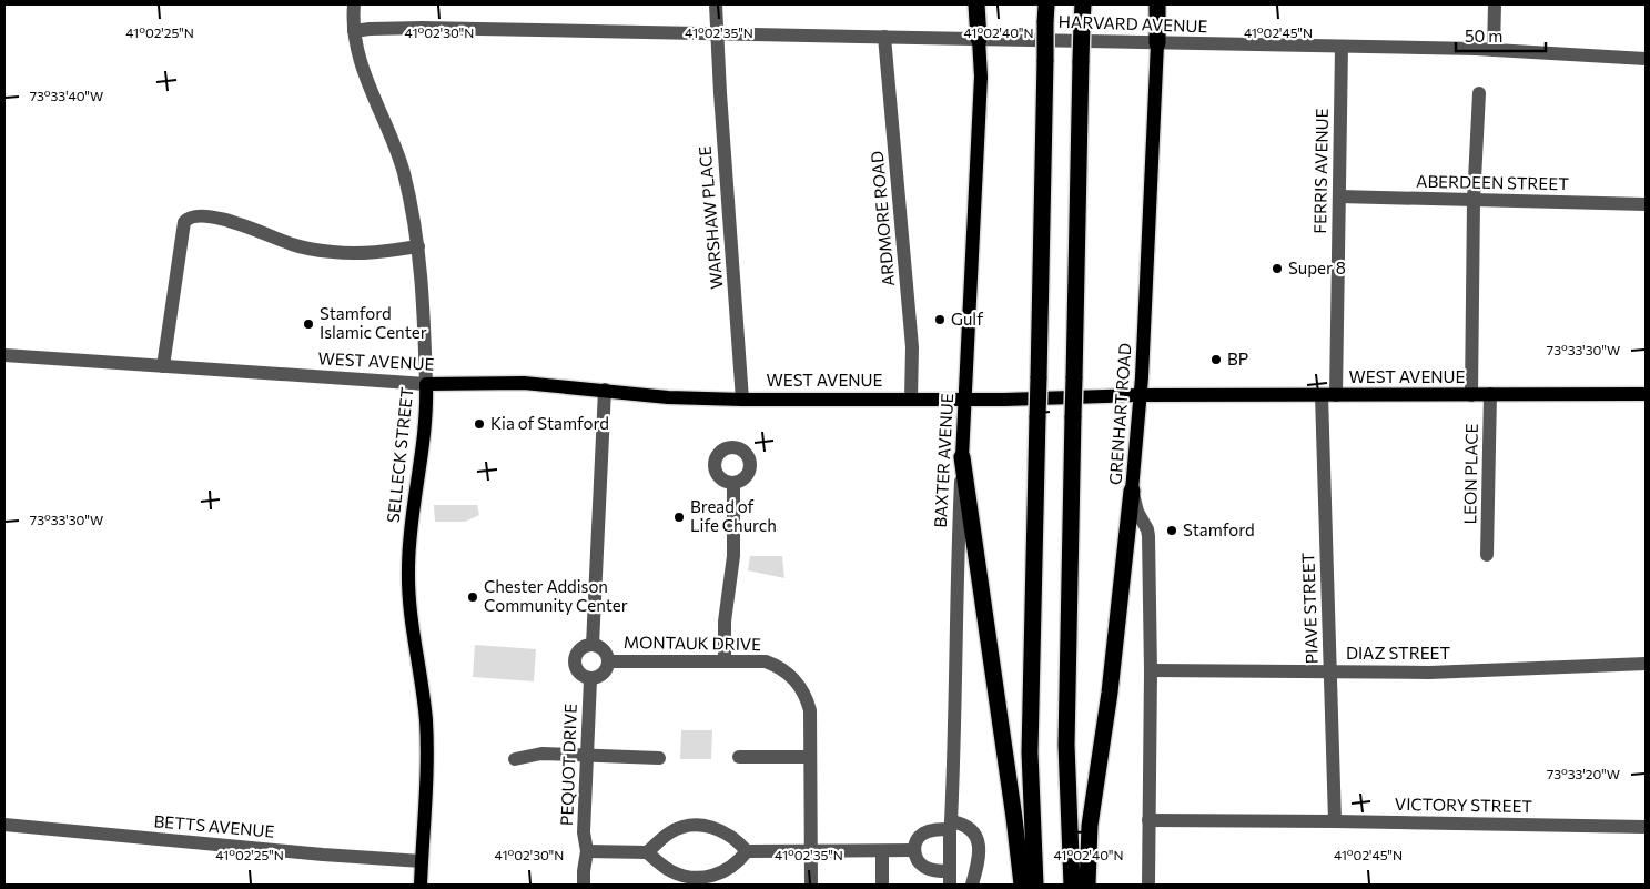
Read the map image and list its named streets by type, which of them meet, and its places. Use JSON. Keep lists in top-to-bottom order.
{
  "streets": {
    "main road": [
      "WEST AVENUE",
      "GRENHART ROAD",
      "SELLECK STREET",
      "BAXTER AVENUE"
    ],
    "street": [
      "HARVARD AVENUE",
      "FERRIS AVENUE",
      "ABERDEEN STREET",
      "WARSHAW PLACE",
      "ARDMORE ROAD",
      "LEON PLACE",
      "PIAVE STREET",
      "MONTAUK DRIVE",
      "DIAZ STREET",
      "PEQUOT DRIVE",
      "VICTORY STREET",
      "BETTS AVENUE"
    ]
  },
  "crossings": [
    ["HARVARD AVENUE", "FERRIS AVENUE"],
    ["HARVARD AVENUE", "WARSHAW PLACE"],
    ["HARVARD AVENUE", "ARDMORE ROAD"],
    ["HARVARD AVENUE", "GRENHART ROAD"],
    ["HARVARD AVENUE", "SELLECK STREET"],
    ["HARVARD AVENUE", "BAXTER AVENUE"],
    ["FERRIS AVENUE", "ABERDEEN STREET"],
    ["FERRIS AVENUE", "WEST AVENUE"],
    ["FERRIS AVENUE", "PIAVE STREET"],
    ["WARSHAW PLACE", "WEST AVENUE"],
    ["ARDMORE ROAD", "WEST AVENUE"],
    ["WEST AVENUE", "GRENHART ROAD"],
    ["WEST AVENUE", "SELLECK STREET"],
    ["WEST AVENUE", "BAXTER AVENUE"],
    ["WEST AVENUE", "LEON PLACE"],
    ["WEST AVENUE", "PIAVE STREET"],
    ["GRENHART ROAD", "DIAZ STREET"],
    ["GRENHART ROAD", "VICTORY STREET"],
    ["SELLECK STREET", "BETTS AVENUE"],
    ["PIAVE STREET", "DIAZ STREET"],
    ["PIAVE STREET", "VICTORY STREET"],
    ["MONTAUK DRIVE", "PEQUOT DRIVE"]
  ],
  "places": [
    "Super 8",
    "Gulf",
    "Stamford Islamic Center",
    "BP",
    "Kia of Stamford",
    "Bread of Life Church",
    "Stamford",
    "Chester Addison Community Center"
  ],
  "scale_bar": "50 m",
  "coordinates": [
    "41°02'25\"N",
    "41°02'30\"N",
    "41°02'35\"N",
    "41°02'40\"N",
    "41°02'45\"N",
    "73°33'40\"W",
    "73°33'30\"W",
    "73°33'20\"W"
  ]
}
